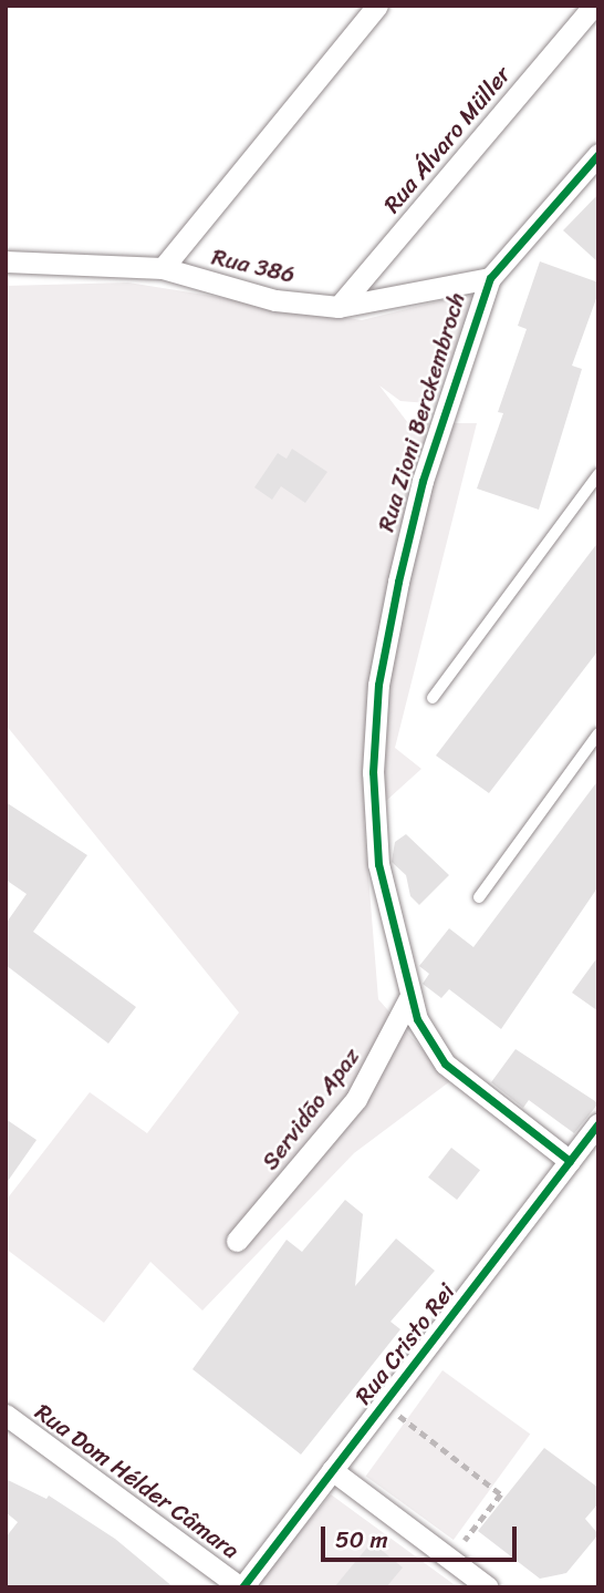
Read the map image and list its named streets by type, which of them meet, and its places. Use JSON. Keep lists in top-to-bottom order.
{
  "streets": {
    "street": [
      "Rua Álvaro Müller",
      "Rua 386",
      "Rua Zioni Berckembroch",
      "Servidão Apaz",
      "Rua Cristo Rei",
      "Rua Dom Hélder Câmara"
    ]
  },
  "crossings": [
    ["Rua Álvaro Müller", "Rua 386"],
    ["Rua 386", "Rua Zioni Berckembroch"],
    ["Rua Zioni Berckembroch", "Servidão Apaz"],
    ["Rua Zioni Berckembroch", "Rua Cristo Rei"],
    ["Rua Cristo Rei", "Rua Dom Hélder Câmara"]
  ],
  "scale_bar": "50 m"
}
